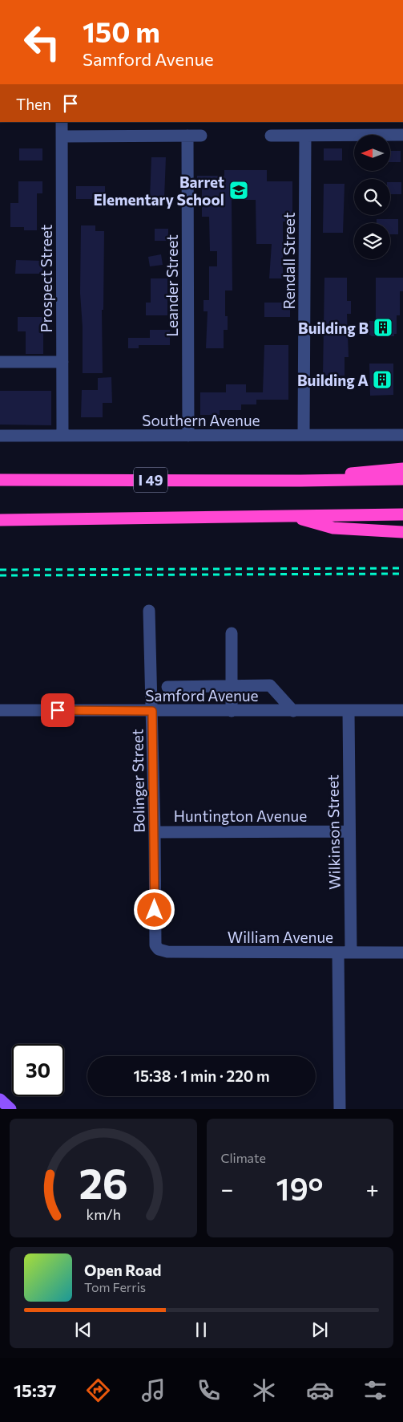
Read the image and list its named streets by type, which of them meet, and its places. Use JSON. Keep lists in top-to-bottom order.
{
  "streets": {
    "highway": ["I 49"],
    "street": [
      "Rendall Street",
      "Prospect Street",
      "Leander Street",
      "Southern Avenue",
      "Samford Avenue",
      "Bolinger Street",
      "Huntington Avenue",
      "Wilkinson Street",
      "William Avenue"
    ]
  },
  "crossings": [
    ["Rendall Street", "Southern Avenue"],
    ["Prospect Street", "Southern Avenue"],
    ["Leander Street", "Southern Avenue"],
    ["Samford Avenue", "Bolinger Street"],
    ["Samford Avenue", "Wilkinson Street"],
    ["Bolinger Street", "Huntington Avenue"],
    ["Bolinger Street", "William Avenue"],
    ["Huntington Avenue", "Wilkinson Street"],
    ["Wilkinson Street", "William Avenue"]
  ],
  "places": {
    "school or university": ["Barret Elementary School"],
    "building": ["Building B", "Building A"]
  },
  "north": "left",
  "page": {
    "turn": ["150 m", "Samford Avenue"],
    "then": "Then",
    "limit": "30",
    "trip": "15:38 · 1 min · 220 m",
    "tile": "Climate",
    "heat": ["−", "19°", "+"],
    "song": ["Open Road", "Tom Ferris"],
    "tabs": "15:37",
    "gauge": ["26", "km/h"]
  }
}
